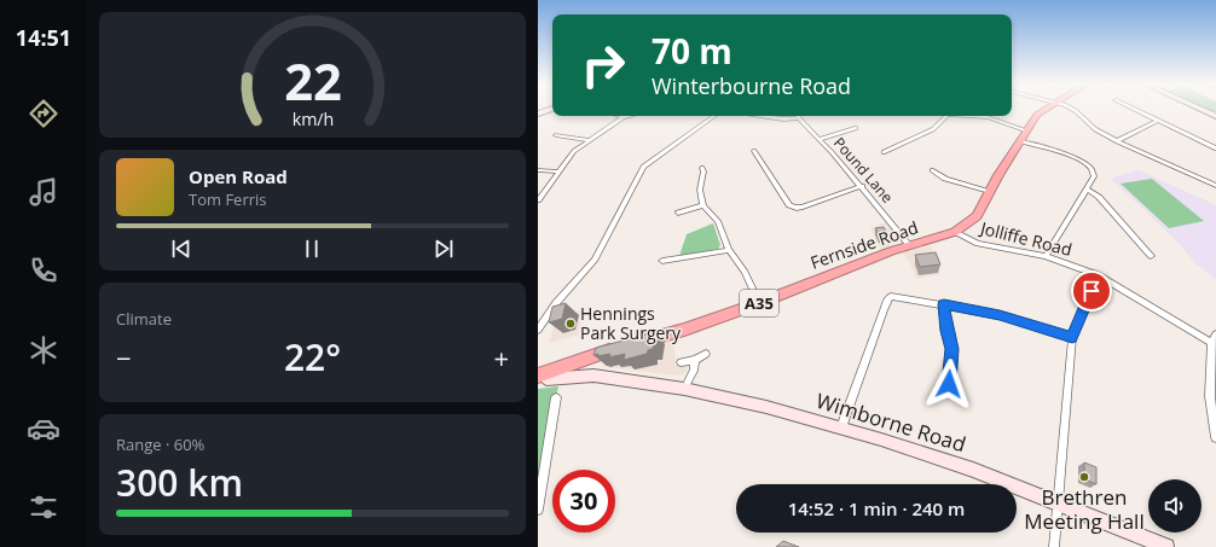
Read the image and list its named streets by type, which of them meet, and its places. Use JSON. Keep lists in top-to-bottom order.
{
  "streets": {
    "highway": ["Fernside Road", "A35"],
    "main road": ["Wimborne Road"],
    "street": ["Pound Lane", "Jolliffe Road"]
  },
  "crossings": [
    ["Pound Lane", "Fernside Road"],
    ["Jolliffe Road", "Fernside Road"],
    ["Fernside Road", "Wimborne Road"]
  ],
  "places": ["Hennings Park Surgery", "Brethren Meeting Hall"],
  "page": {
    "tabs": "14:51",
    "turn": ["70 m", "Winterbourne Road"],
    "song": ["Open Road", "Tom Ferris"],
    "tile": [
      "Climate",
      ["Range · 60%", "300 km"]
    ],
    "heat": ["−", "22°", "+"],
    "limit": "30",
    "trip": "14:52 · 1 min · 240 m",
    "gauge": ["22", "km/h"]
  }
}
